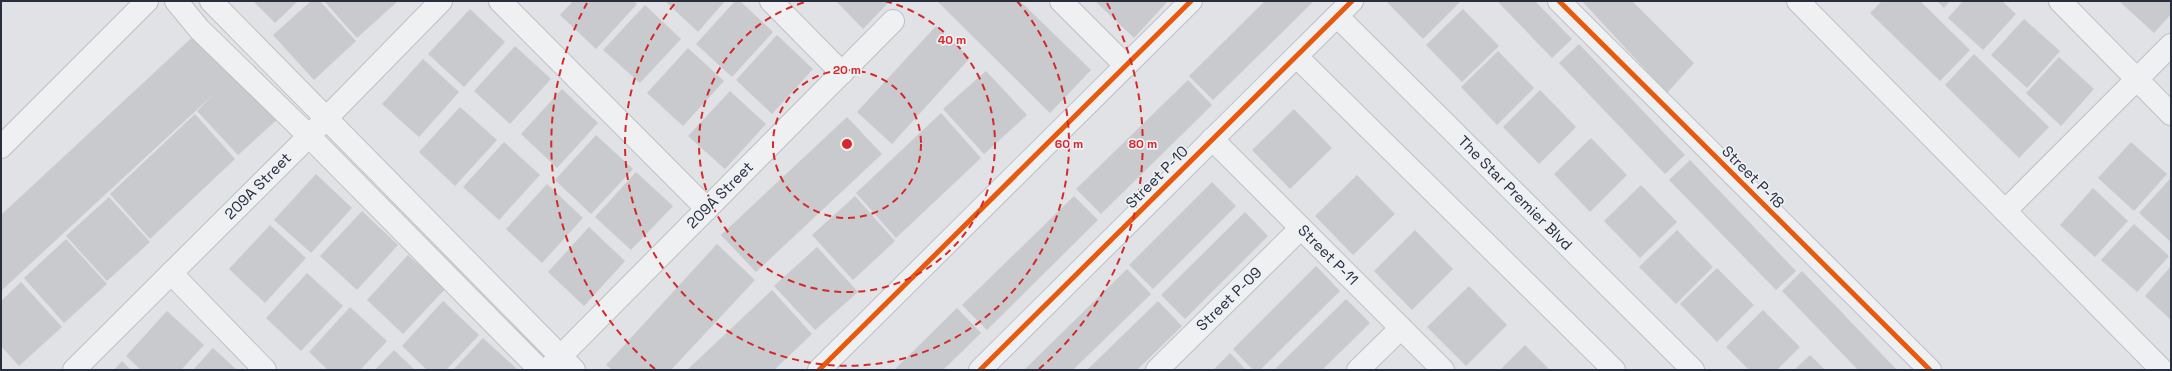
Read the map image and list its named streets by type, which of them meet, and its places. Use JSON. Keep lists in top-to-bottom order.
{
  "streets": {
    "street": [
      "Street P-10",
      "Street P-18",
      "209A Street",
      "The Star Premier Blvd",
      "Street P-11",
      "Street P-09"
    ]
  },
  "crossings": [
    ["Street P-10", "The Star Premier Blvd"],
    ["Street P-10", "Street P-11"],
    ["Street P-11", "Street P-09"]
  ],
  "rings": [
    "40 m",
    "20 m",
    "60 m",
    "80 m"
  ]
}
